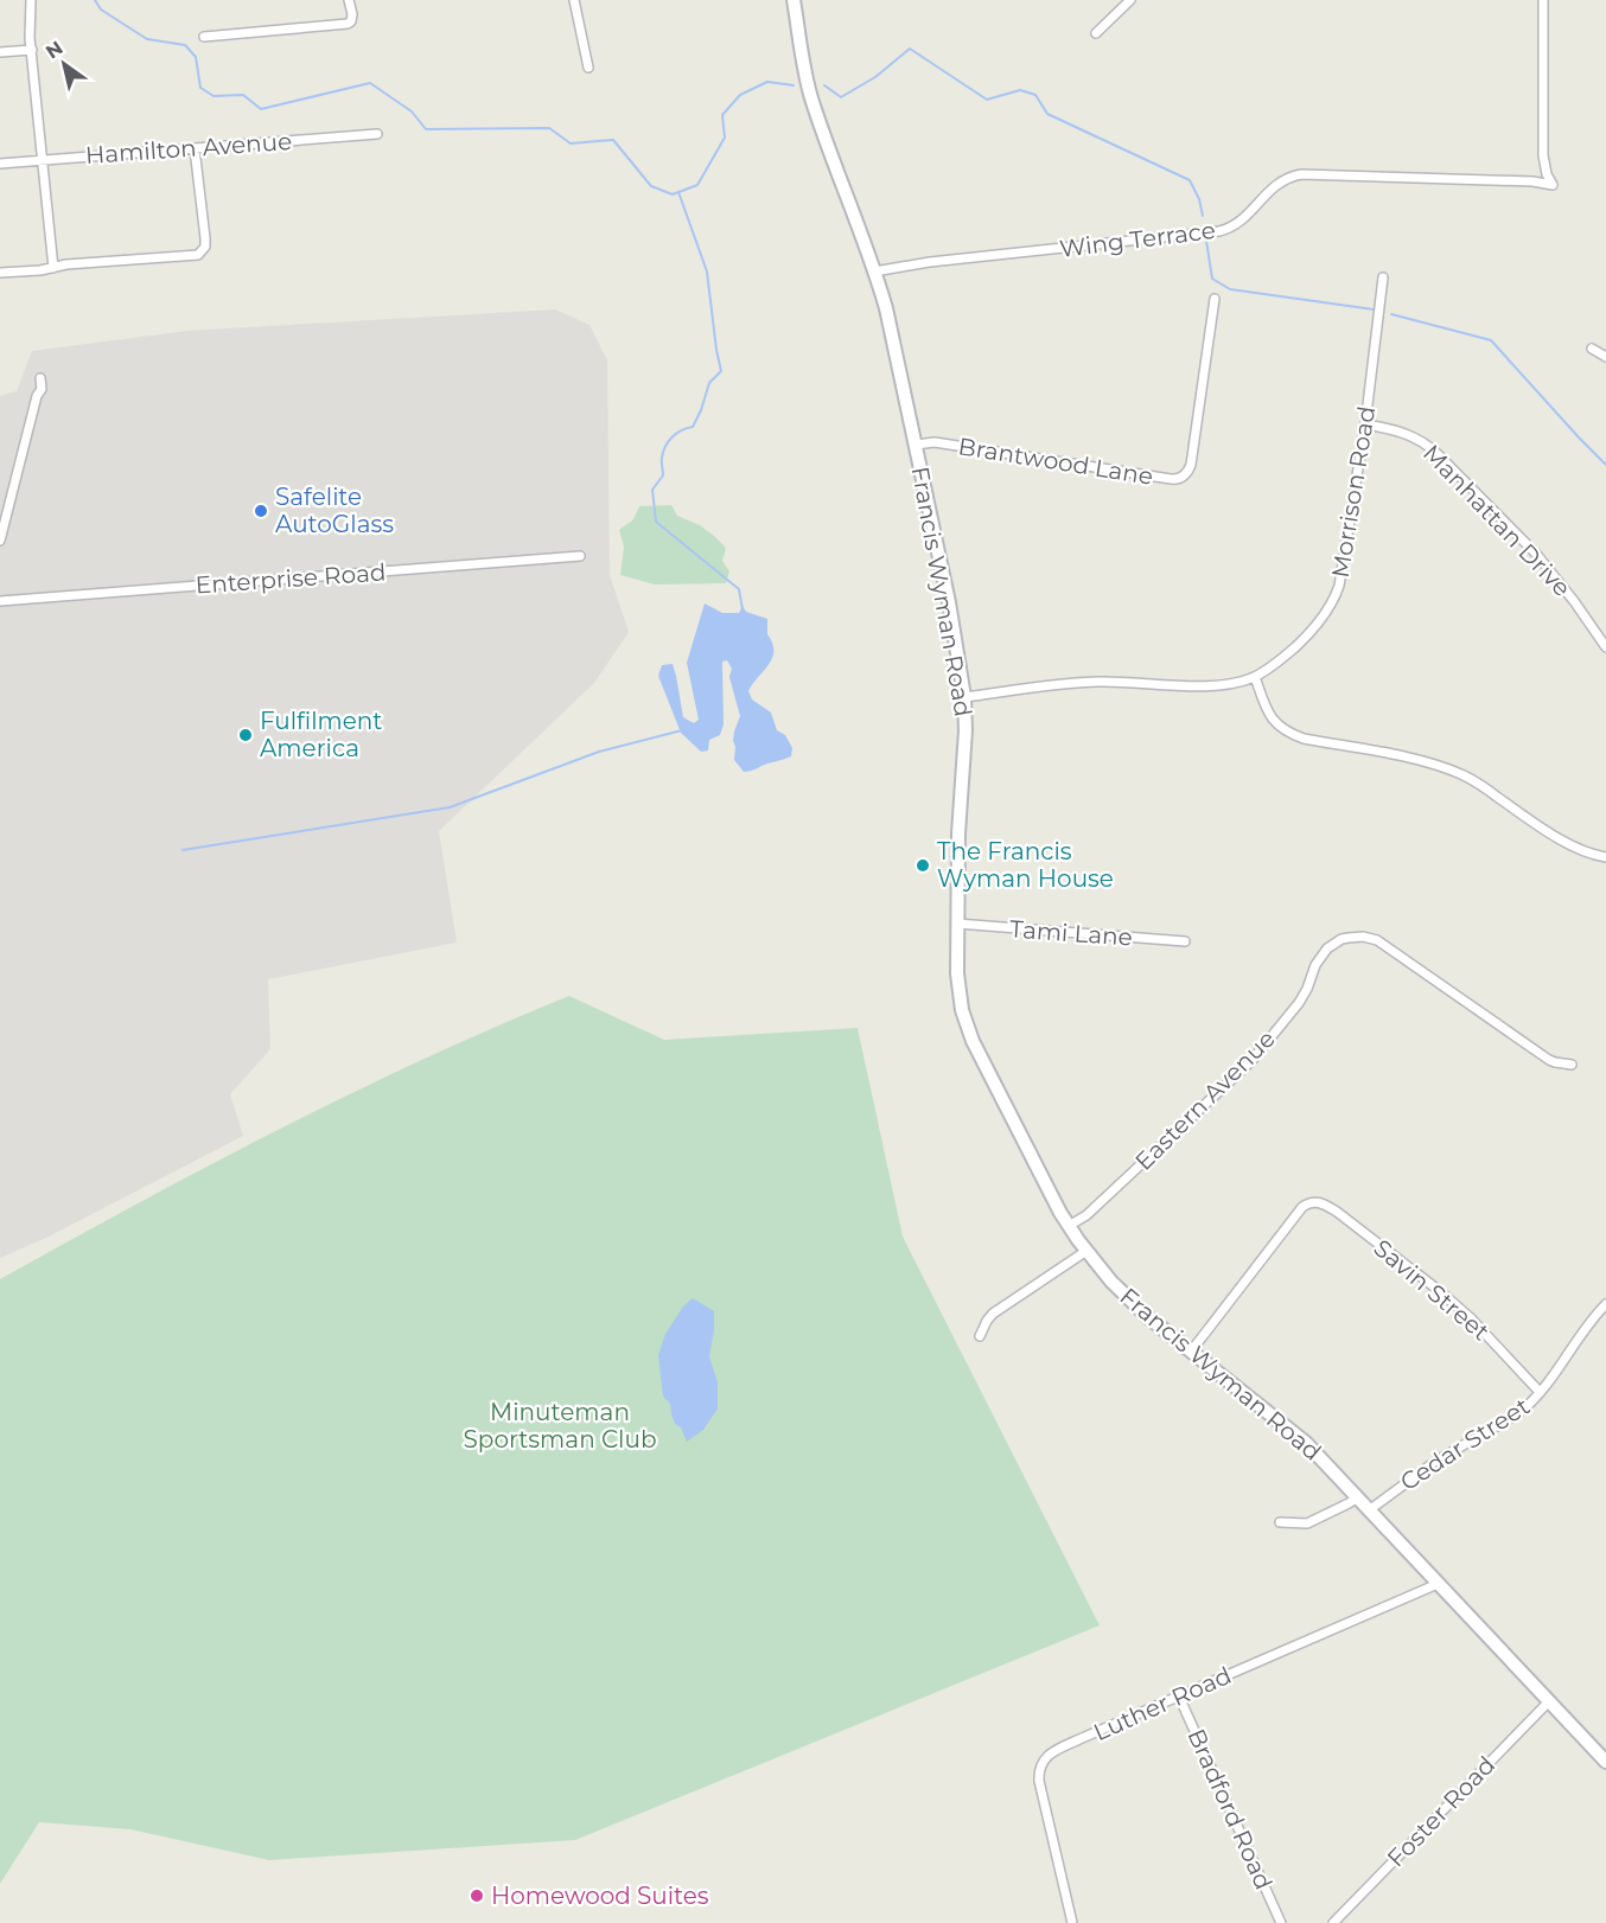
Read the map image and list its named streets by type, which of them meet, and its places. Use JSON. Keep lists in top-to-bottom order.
{
  "streets": {
    "main road": ["Francis Wyman Road"],
    "street": [
      "Hamilton Avenue",
      "Wing Terrace",
      "Brantwood Lane",
      "Morrison Road",
      "Manhattan Drive",
      "Enterprise Road",
      "Tami Lane",
      "Eastern Avenue",
      "Savin Street",
      "Cedar Street",
      "Luther Road",
      "Bradford Road",
      "Foster Road"
    ]
  },
  "crossings": [
    ["Wing Terrace", "Francis Wyman Road"],
    ["Brantwood Lane", "Francis Wyman Road"],
    ["Morrison Road", "Manhattan Drive"],
    ["Morrison Road", "Francis Wyman Road"],
    ["Francis Wyman Road", "Tami Lane"],
    ["Francis Wyman Road", "Eastern Avenue"],
    ["Francis Wyman Road", "Savin Street"],
    ["Francis Wyman Road", "Cedar Street"],
    ["Francis Wyman Road", "Luther Road"],
    ["Francis Wyman Road", "Foster Road"],
    ["Savin Street", "Cedar Street"],
    ["Luther Road", "Bradford Road"]
  ],
  "parks": ["Minuteman Sportsman Club"],
  "places": [
    "Safelite AutoGlass",
    "Fulfilment America",
    "The Francis Wyman House",
    "Homewood Suites"
  ],
  "north": "top left"
}
